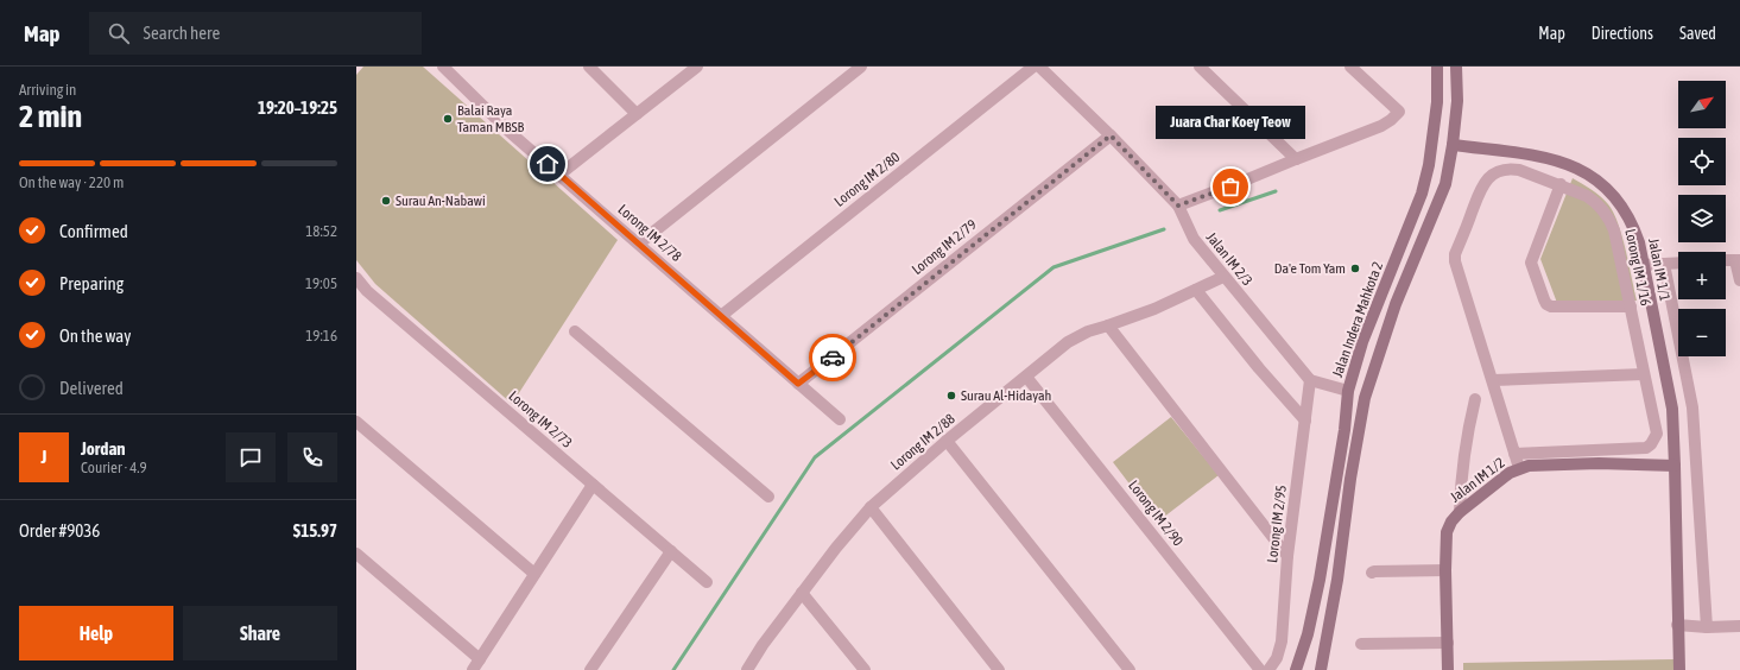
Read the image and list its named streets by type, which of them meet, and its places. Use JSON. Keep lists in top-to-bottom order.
{
  "streets": {
    "street": [
      "Lorong IM 2/80",
      "Lorong IM 2/78",
      "Lorong IM 2/79",
      "Jalan IM 2/3",
      "Lorong IM 1/16",
      "Jalan IM 1/1",
      "Jalan Indera Mahkota 2",
      "Lorong IM 2/73",
      "Lorong IM 2/88",
      "Jalan IM 1/2",
      "Lorong IM 2/90",
      "Lorong IM 2/95"
    ]
  },
  "crossings": [
    ["Lorong IM 2/80", "Lorong IM 2/78"],
    ["Lorong IM 2/78", "Lorong IM 2/79"],
    ["Lorong IM 2/79", "Jalan IM 2/3"],
    ["Jalan IM 2/3", "Lorong IM 2/88"],
    ["Jalan IM 2/3", "Lorong IM 2/95"],
    ["Lorong IM 1/16", "Jalan IM 1/2"],
    ["Jalan IM 1/1", "Jalan IM 1/2"],
    ["Lorong IM 2/88", "Lorong IM 2/90"]
  ],
  "places": [
    "Balai Raya Taman MBSB",
    "Juara Char Koey Teow",
    "Surau An-Nabawi",
    "Da'e Tom Yam",
    "Surau Al-Hidayah"
  ],
  "north": "top right",
  "page": {
    "header": "Map",
    "search": "Search here",
    "nav": ["Map", "Directions", "Saved"],
    "heading": ["2 min", "Arriving in", "19:20–19:25"],
    "panel": [
      "Jordan",
      "Courier · 4.9",
      "Order #9036",
      "$15.97"
    ],
    "map_buttons": ["+", "−"],
    "bubble": "Juara Char Koey Teow",
    "bar": "On the way · 220 m",
    "list": [
      ["Confirmed", "18:52"],
      ["Preparing", "19:05"],
      ["On the way", "19:16"],
      "Delivered"
    ],
    "round": "J",
    "buttons": ["Help", "Share"]
  }
}
